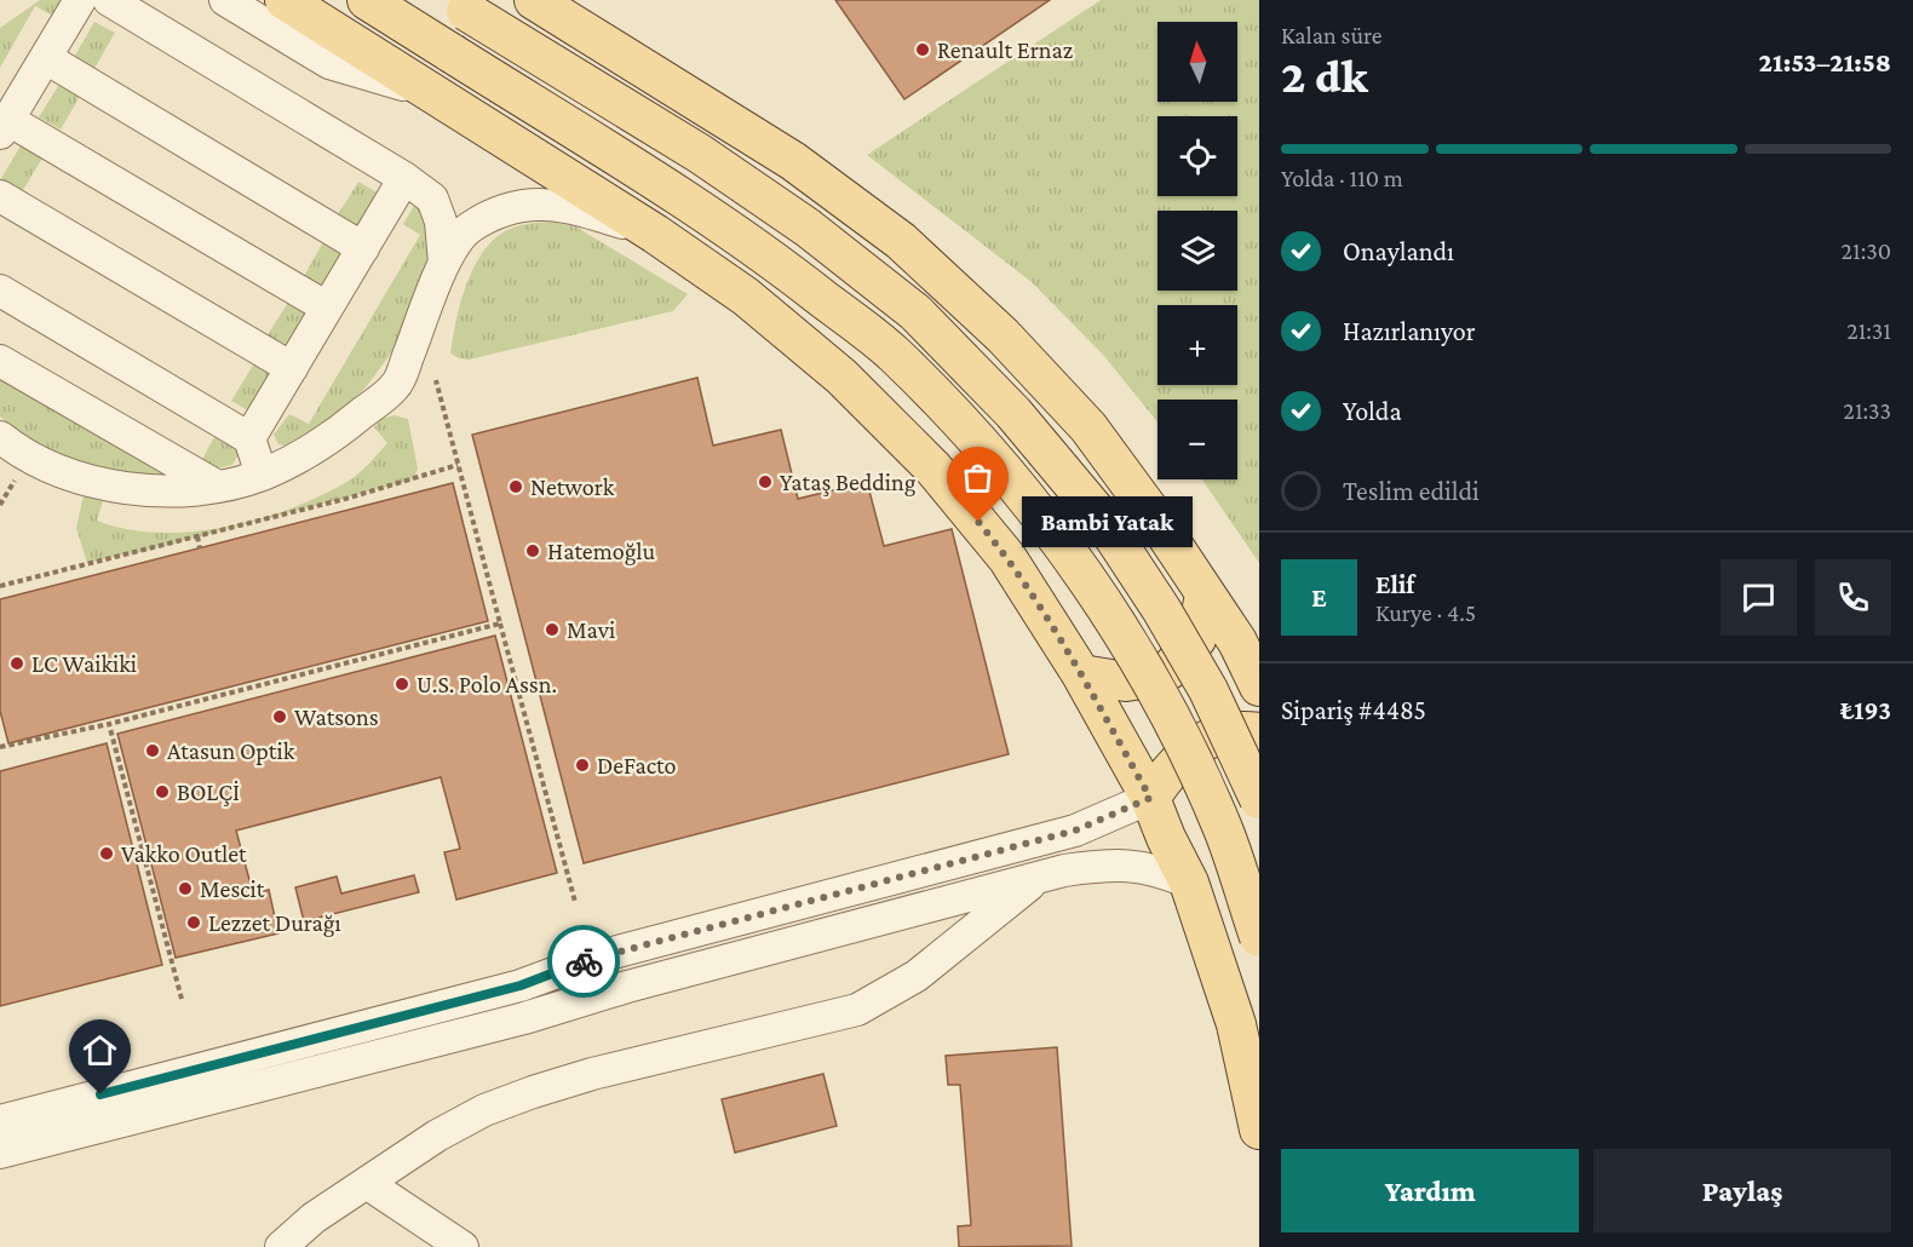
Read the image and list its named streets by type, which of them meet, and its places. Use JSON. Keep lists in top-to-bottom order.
{
  "places": [
    "Renault Ernaz",
    "Yataş Bedding",
    "Network",
    "Bambi Yatak",
    "Hatemoğlu",
    "Mavi",
    "LC Waikiki",
    "U.S. Polo Assn.",
    "Watsons",
    "Atasun Optik",
    "DeFacto",
    "BOLÇİ",
    "Vakko Outlet",
    "Mescit",
    "Lezzet Durağı"
  ],
  "north": "top",
  "page": {
    "heading": ["2 dk", "Kalan süre", "21:53–21:58"],
    "panel": [
      "Elif",
      "Kurye · 4.5",
      "Sipariş #4485",
      "₺193"
    ],
    "map_buttons": ["+", "−"],
    "bar": "Yolda · 110 m",
    "list": [
      ["Onaylandı", "21:30"],
      ["Hazırlanıyor", "21:31"],
      ["Yolda", "21:33"],
      "Teslim edildi"
    ],
    "bubble": "Bambi Yatak",
    "round": "E",
    "buttons": ["Yardım", "Paylaş"]
  }
}
